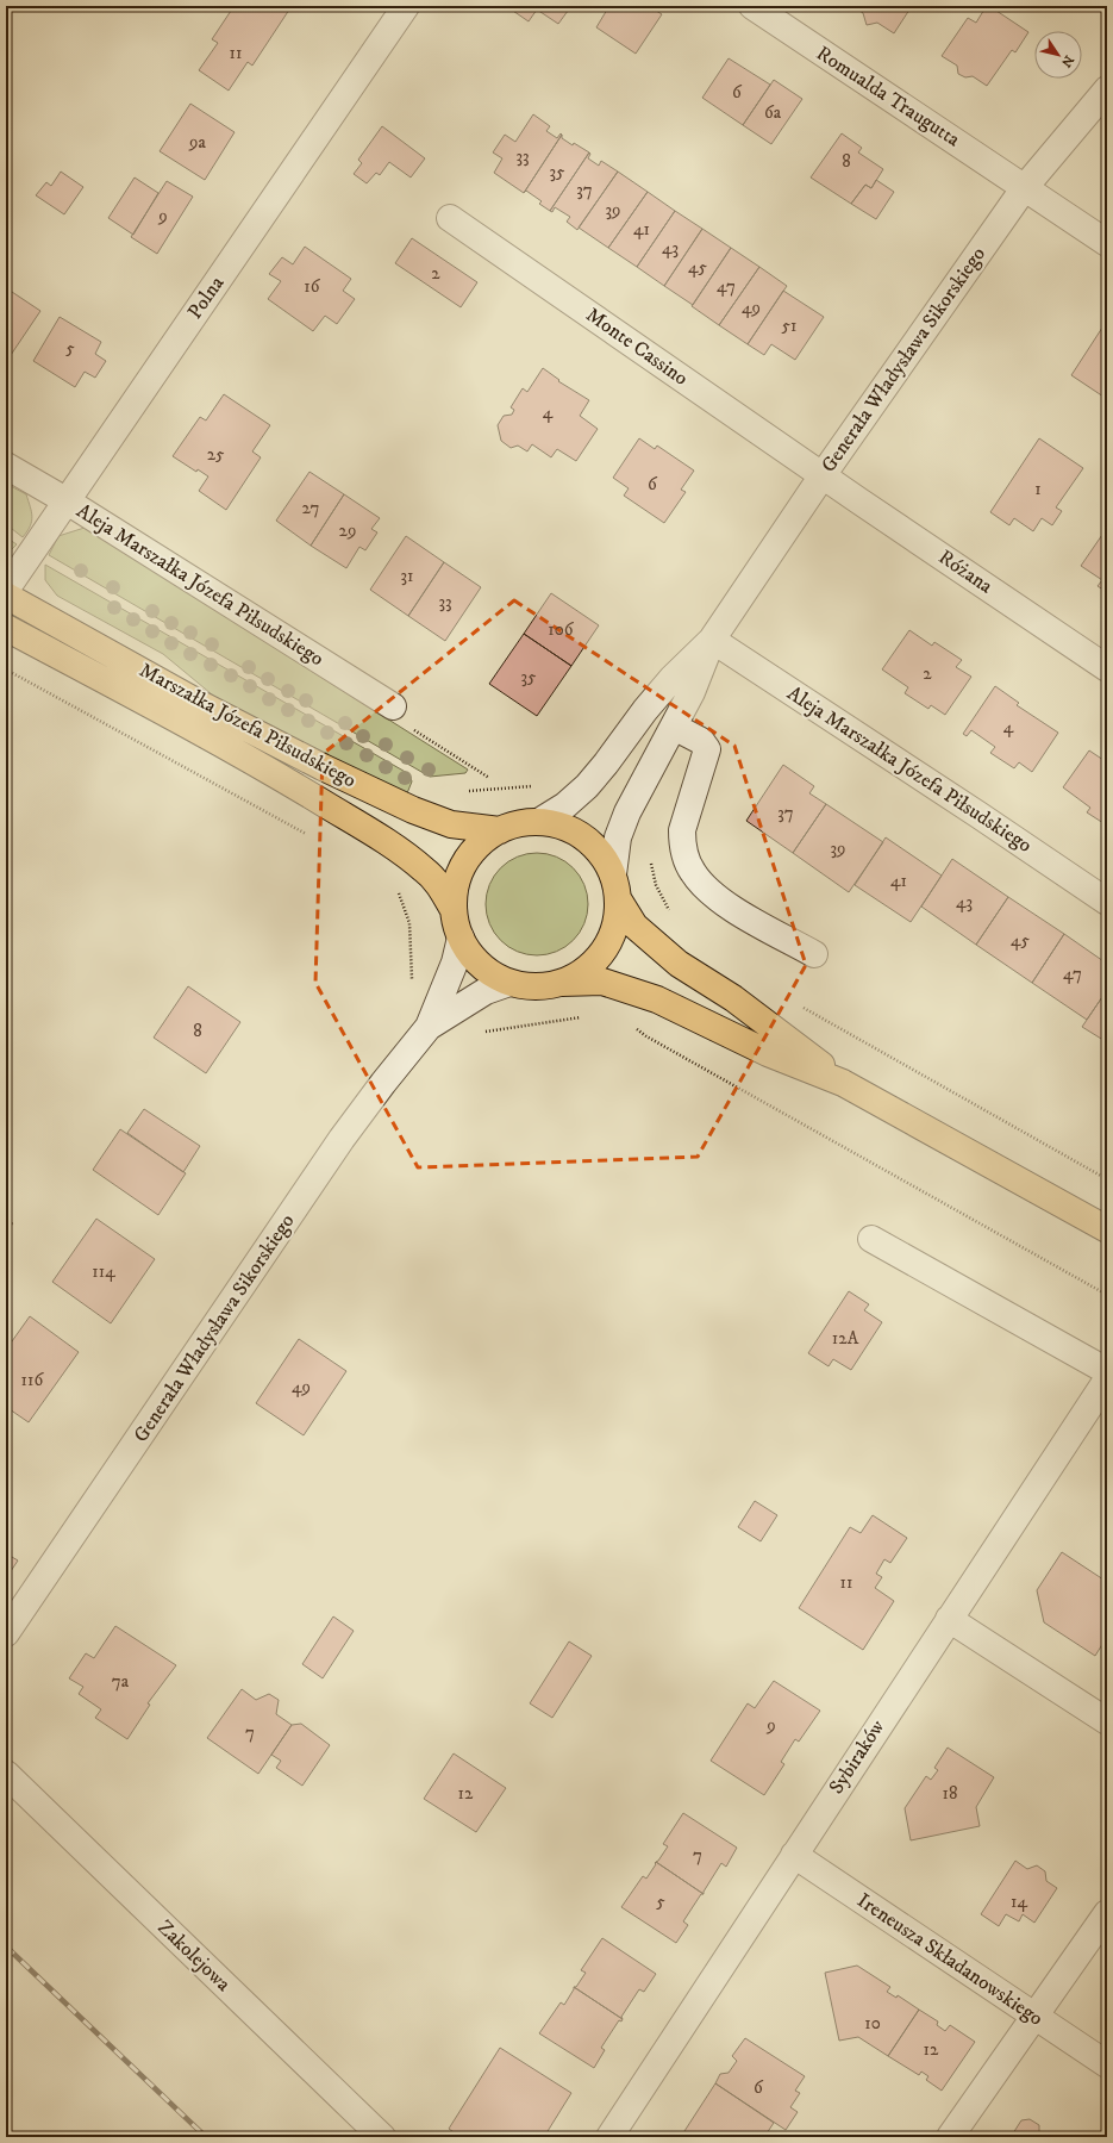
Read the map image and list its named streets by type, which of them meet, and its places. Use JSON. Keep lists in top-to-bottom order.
{
  "streets": {
    "main road": ["Marszałka Józefa Piłsudskiego"],
    "street": [
      "Romualda Traugutta",
      "Polna",
      "Monte Cassino",
      "Generała Władysława Sikorskiego",
      "Różana",
      "Aleja Marszałka Józefa Piłsudskiego",
      "Sybiraków",
      "Zakolejowa",
      "Ireneusza Składanowskiego"
    ]
  },
  "crossings": [
    ["Romualda Traugutta", "Generała Władysława Sikorskiego"],
    ["Polna", "Aleja Marszałka Józefa Piłsudskiego"],
    ["Monte Cassino", "Generała Władysława Sikorskiego"],
    ["Monte Cassino", "Różana"],
    ["Generała Władysława Sikorskiego", "Różana"],
    ["Generała Władysława Sikorskiego", "Aleja Marszałka Józefa Piłsudskiego"],
    ["Generała Władysława Sikorskiego", "Marszałka Józefa Piłsudskiego"],
    ["Sybiraków", "Ireneusza Składanowskiego"]
  ],
  "house_numbers": [
    "11",
    "6",
    "6a",
    "9a",
    "33",
    "8",
    "35",
    "37",
    "39",
    "9",
    "41",
    "43",
    "45",
    "2",
    "16",
    "47",
    "49",
    "51",
    "5",
    "4",
    "25",
    "6",
    "1",
    "27",
    "29",
    "31",
    "33",
    "106",
    "2",
    "35",
    "4",
    "37",
    "39",
    "41",
    "43",
    "45",
    "47",
    "8",
    "114",
    "12A",
    "116",
    "49",
    "11",
    "7a",
    "9",
    "7",
    "12",
    "18",
    "7",
    "5",
    "14",
    "10",
    "12",
    "6"
  ],
  "north": "bottom right"
}
